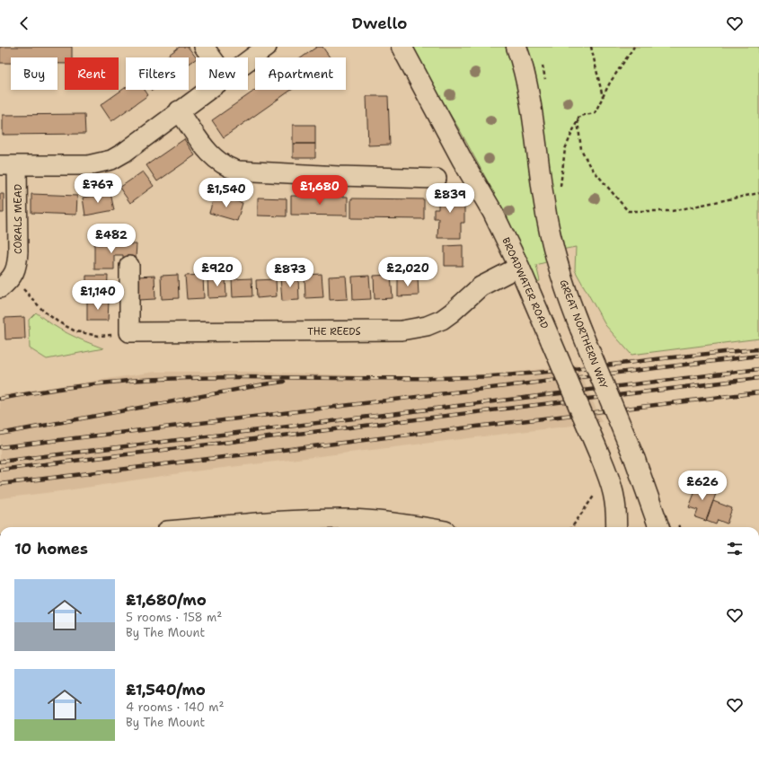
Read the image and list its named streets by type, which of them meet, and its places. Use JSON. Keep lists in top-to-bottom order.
{
  "streets": {
    "main road": ["BROADWATER ROAD", "GREAT NORTHERN WAY"],
    "street": ["CORALS MEAD", "THE REEDS"]
  },
  "crossings": [
    ["BROADWATER ROAD", "THE REEDS"]
  ],
  "page": {
    "header": "Dwello",
    "chip": [
      "Buy",
      "Rent",
      "Filters",
      "New",
      "Apartment"
    ],
    "price": [
      "£767",
      "£1,680",
      "£1,540",
      "£839",
      "£482",
      "£920",
      "£2,020",
      "£873",
      "£1,140",
      "£626"
    ],
    "heading": "10 homes",
    "list": [
      {
        "name": "£1,680/mo",
        "note": "5 rooms · 158 m² · By The Mount"
      },
      {
        "name": "£1,540/mo",
        "note": "4 rooms · 140 m² · By The Mount"
      }
    ]
  }
}
